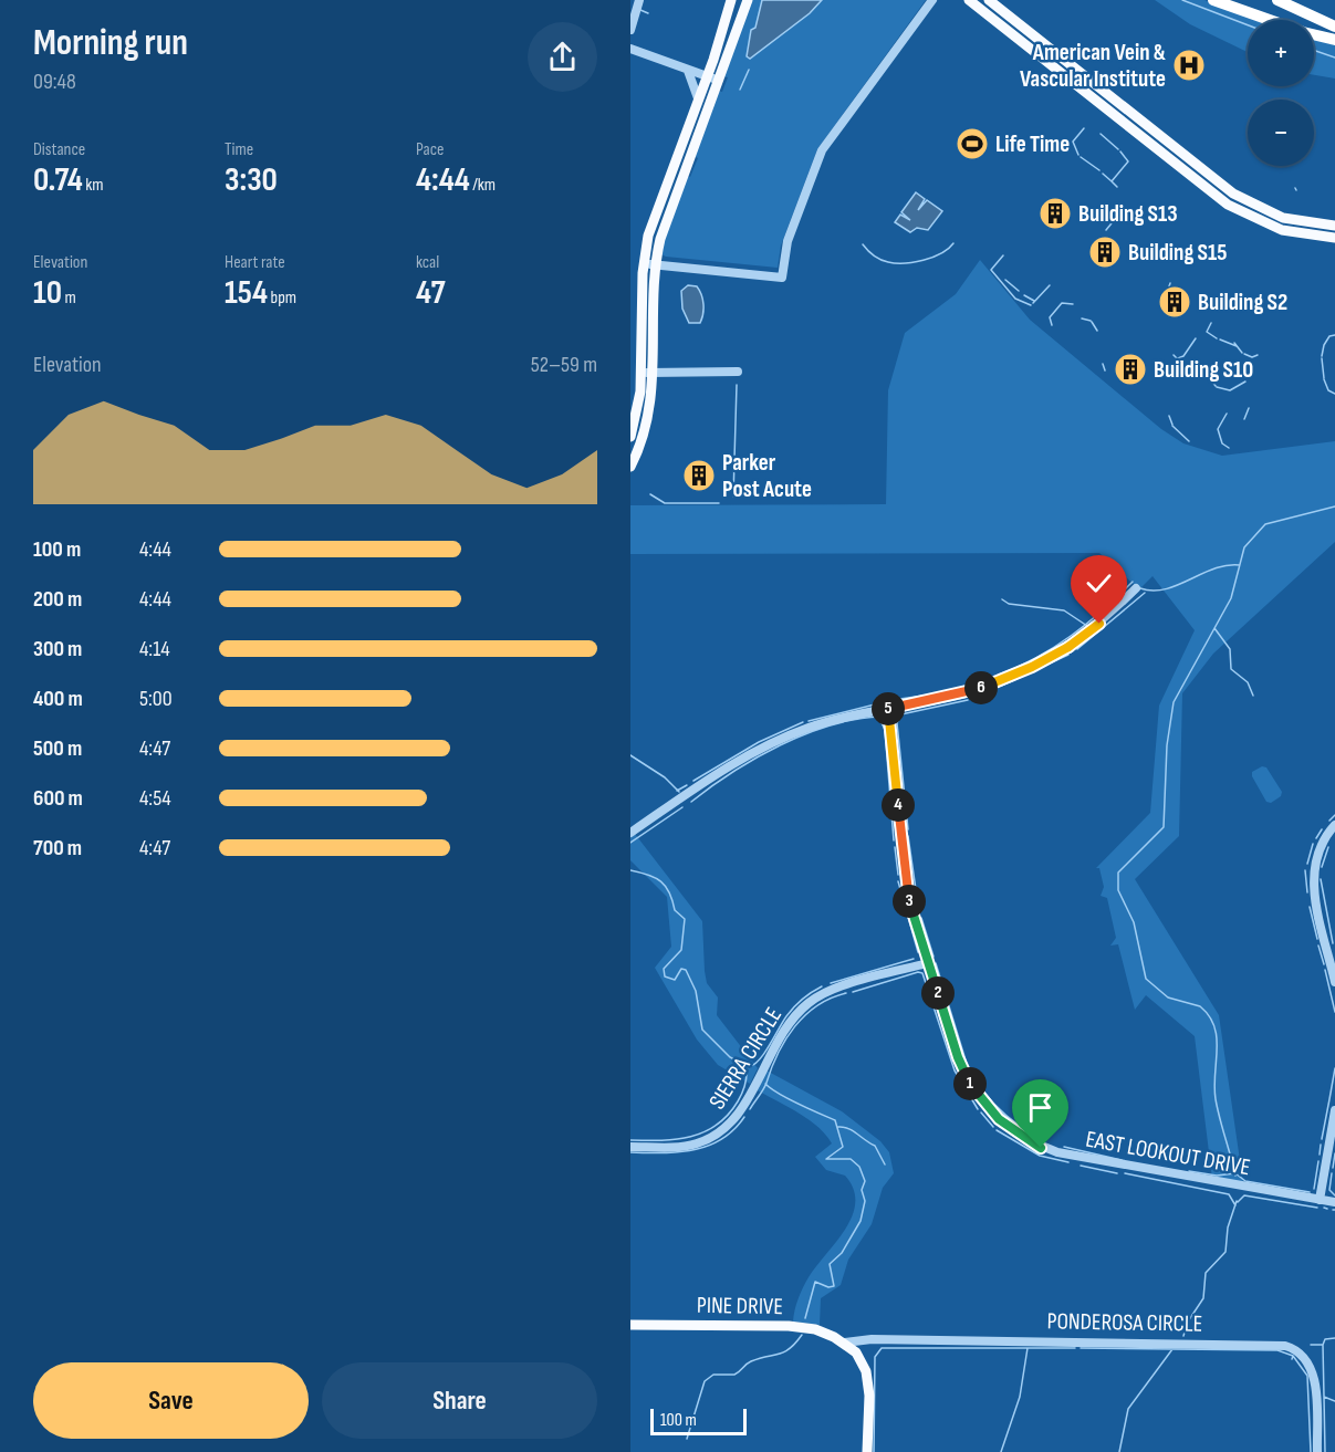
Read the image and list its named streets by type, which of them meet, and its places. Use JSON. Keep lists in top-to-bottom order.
{
  "streets": {
    "main road": ["PINE DRIVE"],
    "street": ["SIERRA CIRCLE", "EAST LOOKOUT DRIVE", "PONDEROSA CIRCLE"]
  },
  "crossings": [
    ["SIERRA CIRCLE", "EAST LOOKOUT DRIVE"],
    ["PINE DRIVE", "PONDEROSA CIRCLE"]
  ],
  "places": {
    "hospital": ["American Vein & Vascular Institute"],
    "sports": ["Life Time"],
    "building": [
      "Building S13",
      "Building S15",
      "Building S2",
      "Building S10",
      "Parker Post Acute"
    ]
  },
  "scale_bar": "100 m",
  "page": {
    "heading": ["Morning run", "09:48"],
    "map_buttons": ["+", "−"],
    "stats": [
      ["Distance", "0.74 km"],
      ["Time", "3:30"],
      ["Pace", "4:44 /km"],
      ["Elevation", "10 m"],
      ["Heart rate", "154 bpm"],
      ["kcal", "47"]
    ],
    "chart": ["Elevation", "52–59 m"],
    "list": [
      {
        "name": "100 m",
        "note": "4:44"
      },
      {
        "name": "200 m",
        "note": "4:44"
      },
      {
        "name": "300 m",
        "note": "4:14"
      },
      {
        "name": "400 m",
        "note": "5:00"
      },
      {
        "name": "500 m",
        "note": "4:47"
      },
      {
        "name": "600 m",
        "note": "4:54"
      },
      {
        "name": "700 m",
        "note": "4:47"
      }
    ],
    "pins": [
      "6",
      "5",
      "4",
      "3",
      "2",
      "1"
    ],
    "buttons": ["Save", "Share"],
    "scale": "100 m"
  }
}
